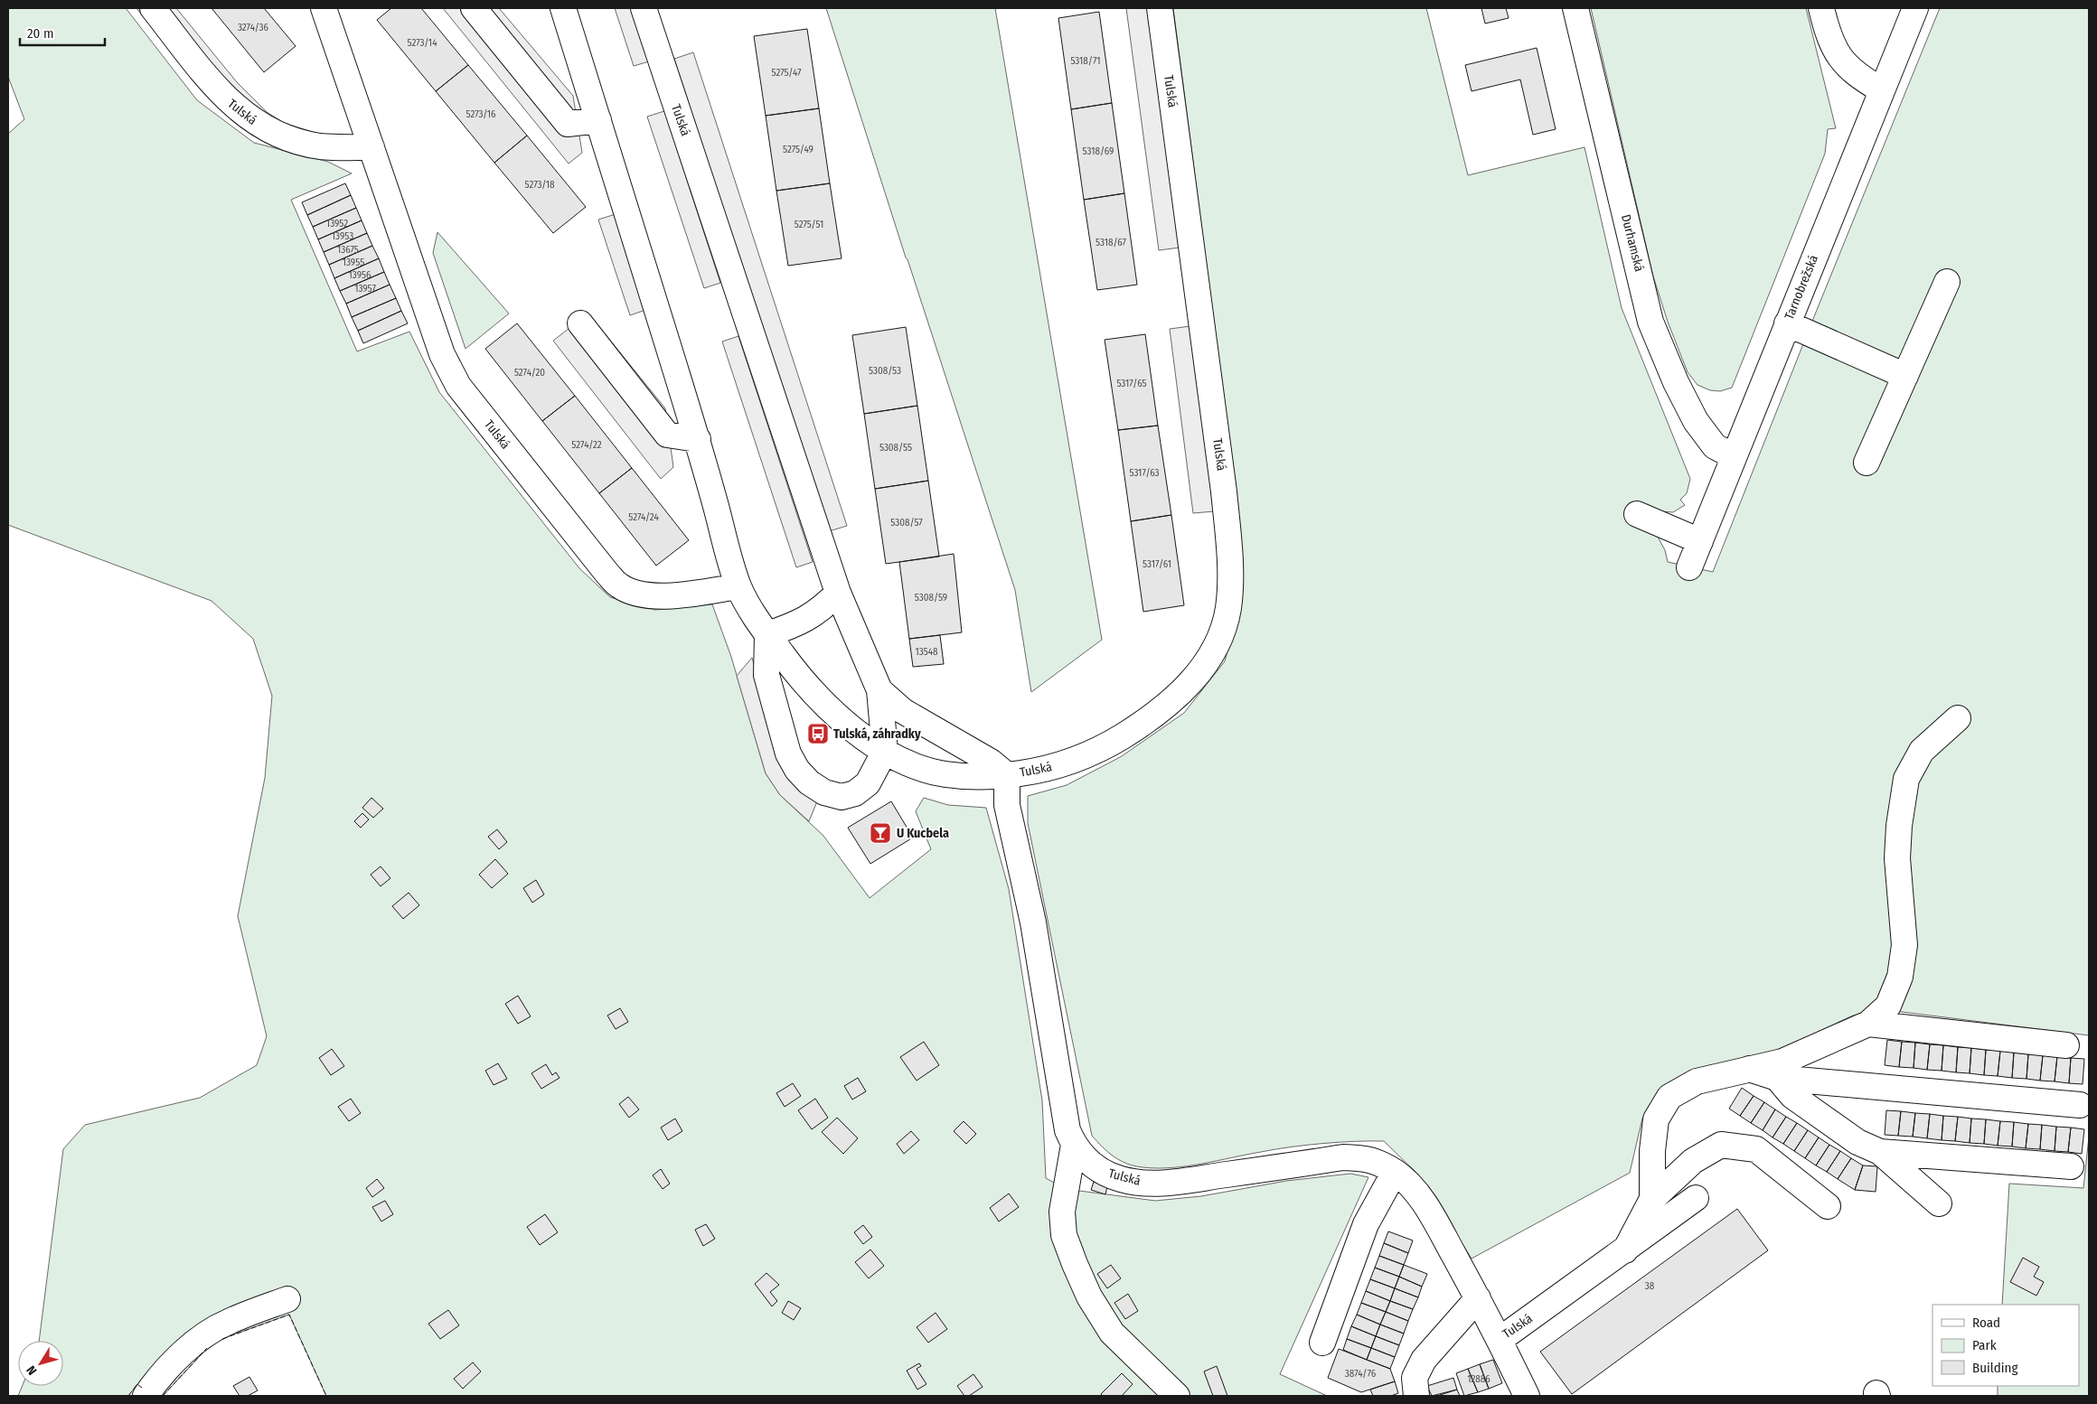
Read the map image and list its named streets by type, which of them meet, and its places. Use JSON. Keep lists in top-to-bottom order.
{
  "streets": {
    "street": ["Tulská", "Durhamská", "Tarnobrežská"]
  },
  "crossings": [
    ["Durhamská", "Tarnobrežská"]
  ],
  "places": {
    "bus stop": ["Tulská, záhradky"],
    "bar": ["U Kucbela"]
  },
  "house_numbers": [
    "3274/36",
    "5273/14",
    "5318/71",
    "5275/47",
    "5273/16",
    "5275/49",
    "5318/69",
    "5273/18",
    "13952",
    "5275/51",
    "13953",
    "5318/67",
    "13675",
    "13955",
    "13956",
    "13957",
    "5308/53",
    "5274/20",
    "5317/65",
    "5274/22",
    "5308/55",
    "5317/63",
    "5274/24",
    "5308/57",
    "5317/61",
    "5308/59",
    "13548",
    "38",
    "3874/76",
    "12886"
  ],
  "legend": ["Road", "Park", "Building"],
  "scale_bar": "20 m",
  "north": "bottom left"
}
